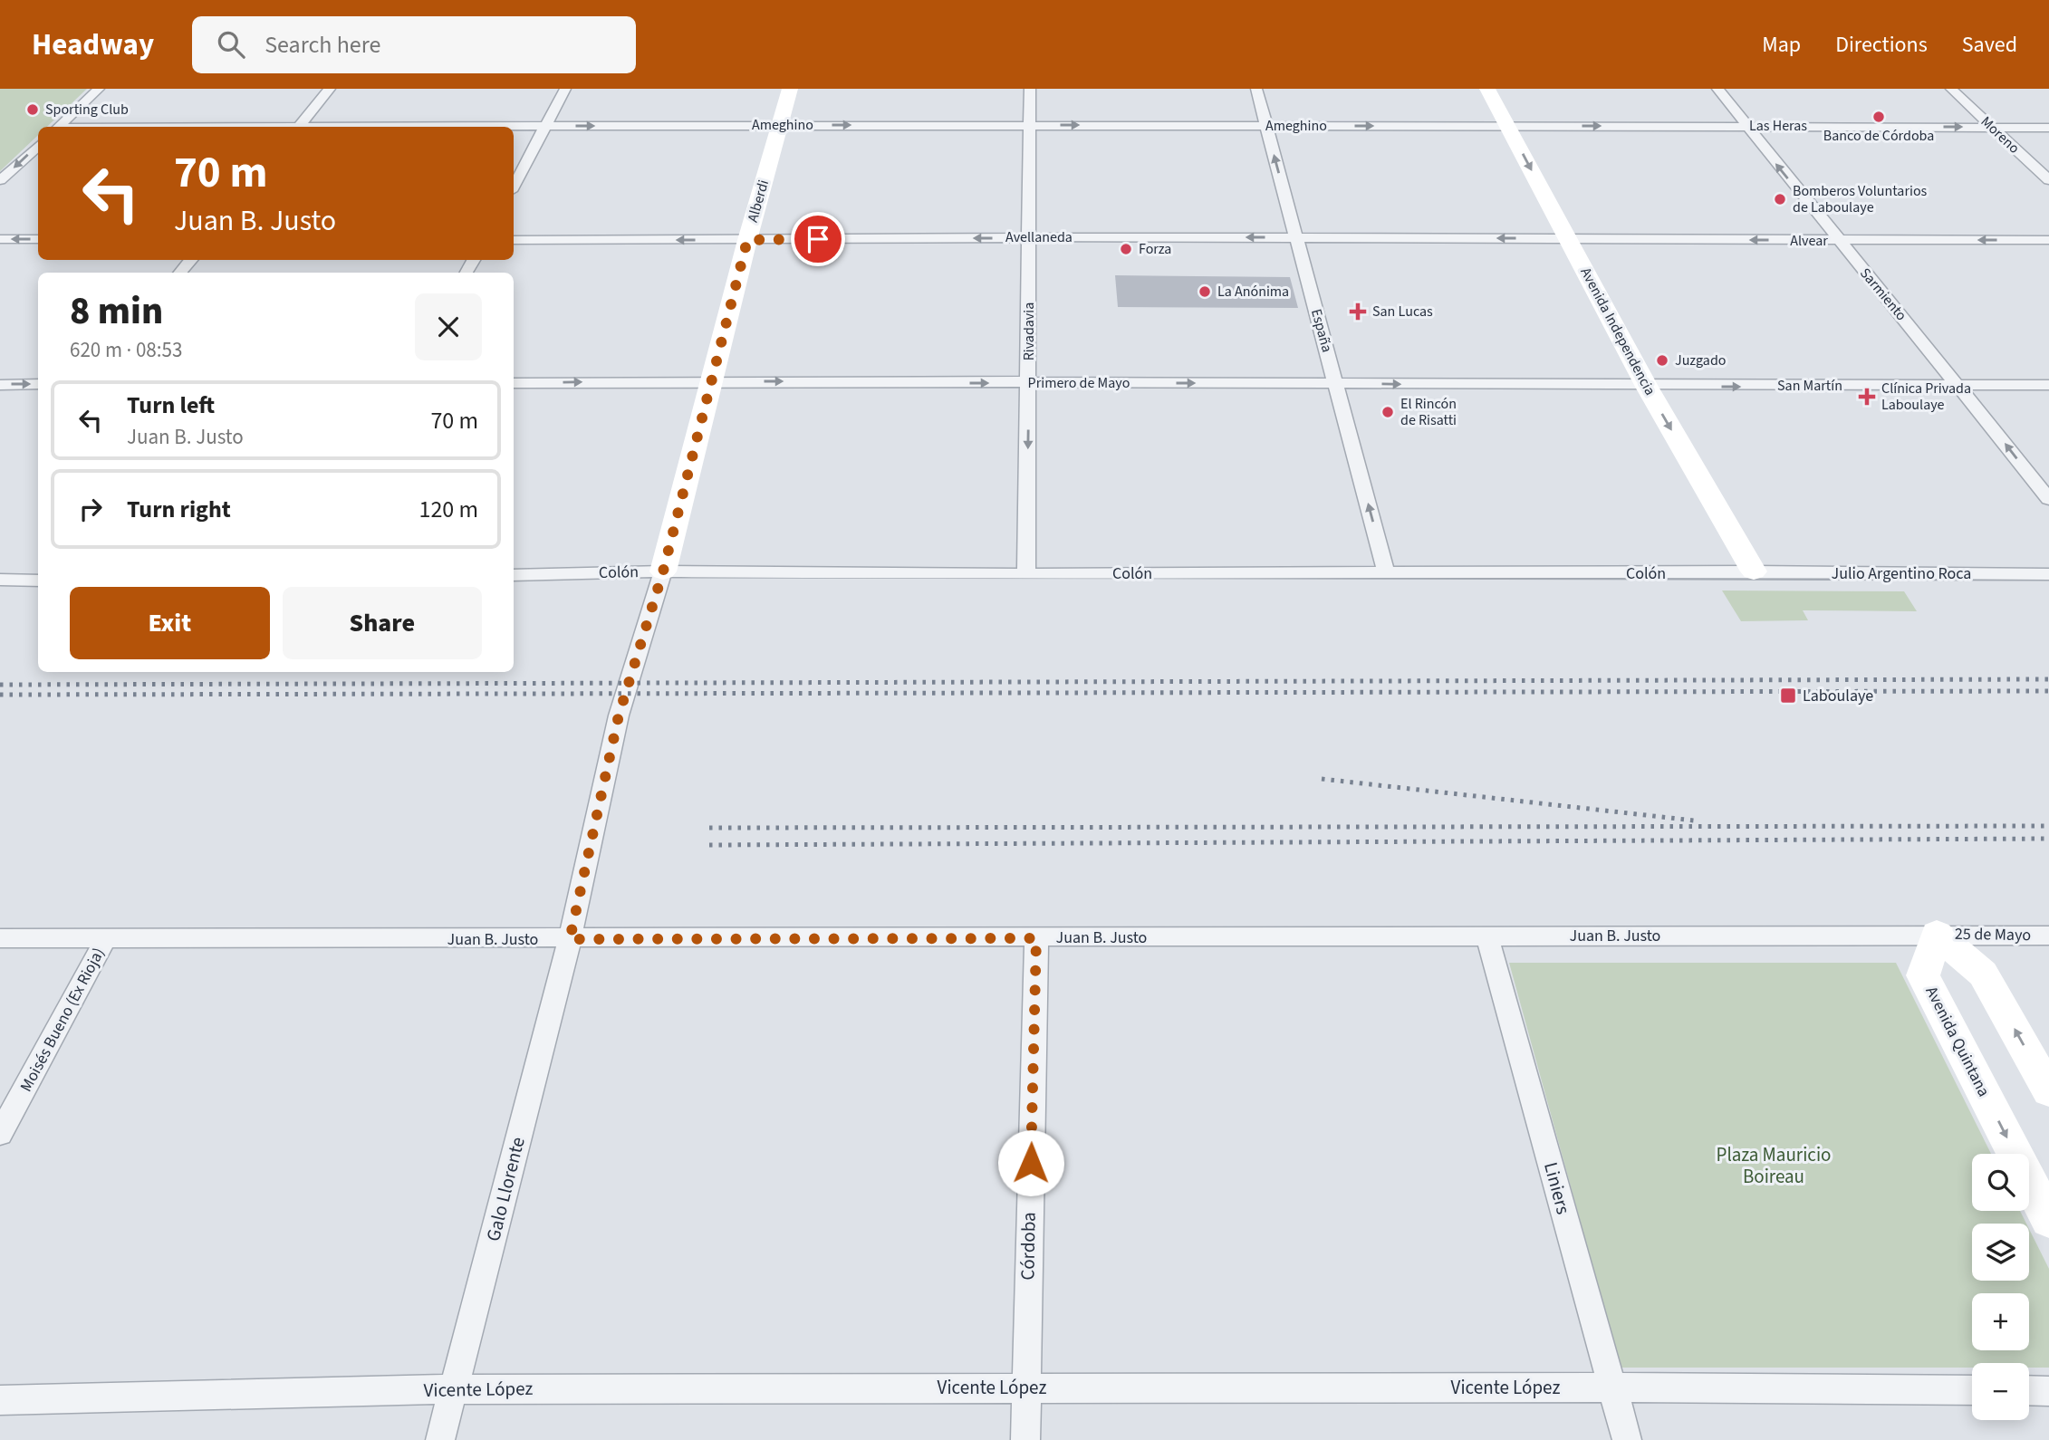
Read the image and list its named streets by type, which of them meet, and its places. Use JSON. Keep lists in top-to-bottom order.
{
  "streets": {
    "main road": ["Alberdi", "Avenida Independencia", "Avenida Quintana"],
    "street": [
      "Ameghino",
      "Las Heras",
      "Moreno",
      "Avellaneda",
      "Alvear",
      "Sarmiento",
      "España",
      "Rivadavia",
      "Primero de Mayo",
      "San Martín",
      "Colón",
      "Julio Argentino Roca",
      "25 de Mayo",
      "Juan B. Justo",
      "Moisés Bueno (Ex Rioja)",
      "Liniers",
      "Galo Llorente",
      "Córdoba",
      "Vicente López"
    ]
  },
  "crossings": [
    ["Ameghino", "Las Heras"],
    ["Ameghino", "Alberdi"],
    ["Ameghino", "España"],
    ["Ameghino", "Rivadavia"],
    ["Ameghino", "Avenida Independencia"],
    ["Las Heras", "Moreno"],
    ["Las Heras", "Sarmiento"],
    ["Las Heras", "Avenida Independencia"],
    ["Alberdi", "Avellaneda"],
    ["Alberdi", "Primero de Mayo"],
    ["Alberdi", "Colón"],
    ["Alberdi", "Galo Llorente"],
    ["Avellaneda", "Alvear"],
    ["Avellaneda", "España"],
    ["Avellaneda", "Rivadavia"],
    ["Avellaneda", "Avenida Independencia"],
    ["Alvear", "Sarmiento"],
    ["Alvear", "Avenida Independencia"],
    ["Sarmiento", "San Martín"],
    ["España", "Primero de Mayo"],
    ["España", "Colón"],
    ["Rivadavia", "Primero de Mayo"],
    ["Rivadavia", "Colón"],
    ["Avenida Independencia", "Primero de Mayo"],
    ["Avenida Independencia", "San Martín"],
    ["Avenida Independencia", "Colón"],
    ["Avenida Independencia", "Julio Argentino Roca"],
    ["Primero de Mayo", "San Martín"],
    ["Colón", "Julio Argentino Roca"],
    ["Colón", "Galo Llorente"],
    ["25 de Mayo", "Juan B. Justo"],
    ["25 de Mayo", "Avenida Quintana"],
    ["Juan B. Justo", "Moisés Bueno (Ex Rioja)"],
    ["Juan B. Justo", "Avenida Quintana"],
    ["Juan B. Justo", "Liniers"],
    ["Juan B. Justo", "Galo Llorente"],
    ["Juan B. Justo", "Córdoba"],
    ["Liniers", "Vicente López"],
    ["Galo Llorente", "Vicente López"],
    ["Córdoba", "Vicente López"]
  ],
  "one_way": [
    "Ameghino",
    "Las Heras",
    "Avellaneda",
    "Alvear",
    "Sarmiento",
    "España",
    "Rivadavia",
    "Avenida Independencia",
    "Primero de Mayo",
    "San Martín"
  ],
  "parks": ["Plaza Mauricio Boireau"],
  "places": {
    "other": [
      "Sporting Club",
      "Banco de Córdoba",
      "Bomberos Voluntarios de Laboulaye",
      "Forza",
      "La Anónima",
      "Juzgado",
      "El Rincón de Risatti"
    ],
    "health": ["San Lucas", "Clínica Privada Laboulaye"],
    "transit": ["Laboulaye"]
  },
  "page": {
    "header": "Headway",
    "search": "Search here",
    "nav": ["Map", "Directions", "Saved"],
    "turn": ["70 m", "Juan B. Justo"],
    "heading": ["8 min", "620 m · 08:53"],
    "list": [
      {
        "name": "Turn left",
        "note": "Juan B. Justo",
        "value": "70 m"
      },
      {
        "name": "Turn right",
        "value": "120 m"
      }
    ],
    "buttons": ["Exit", "Share"],
    "map_buttons": ["+", "−"]
  }
}
